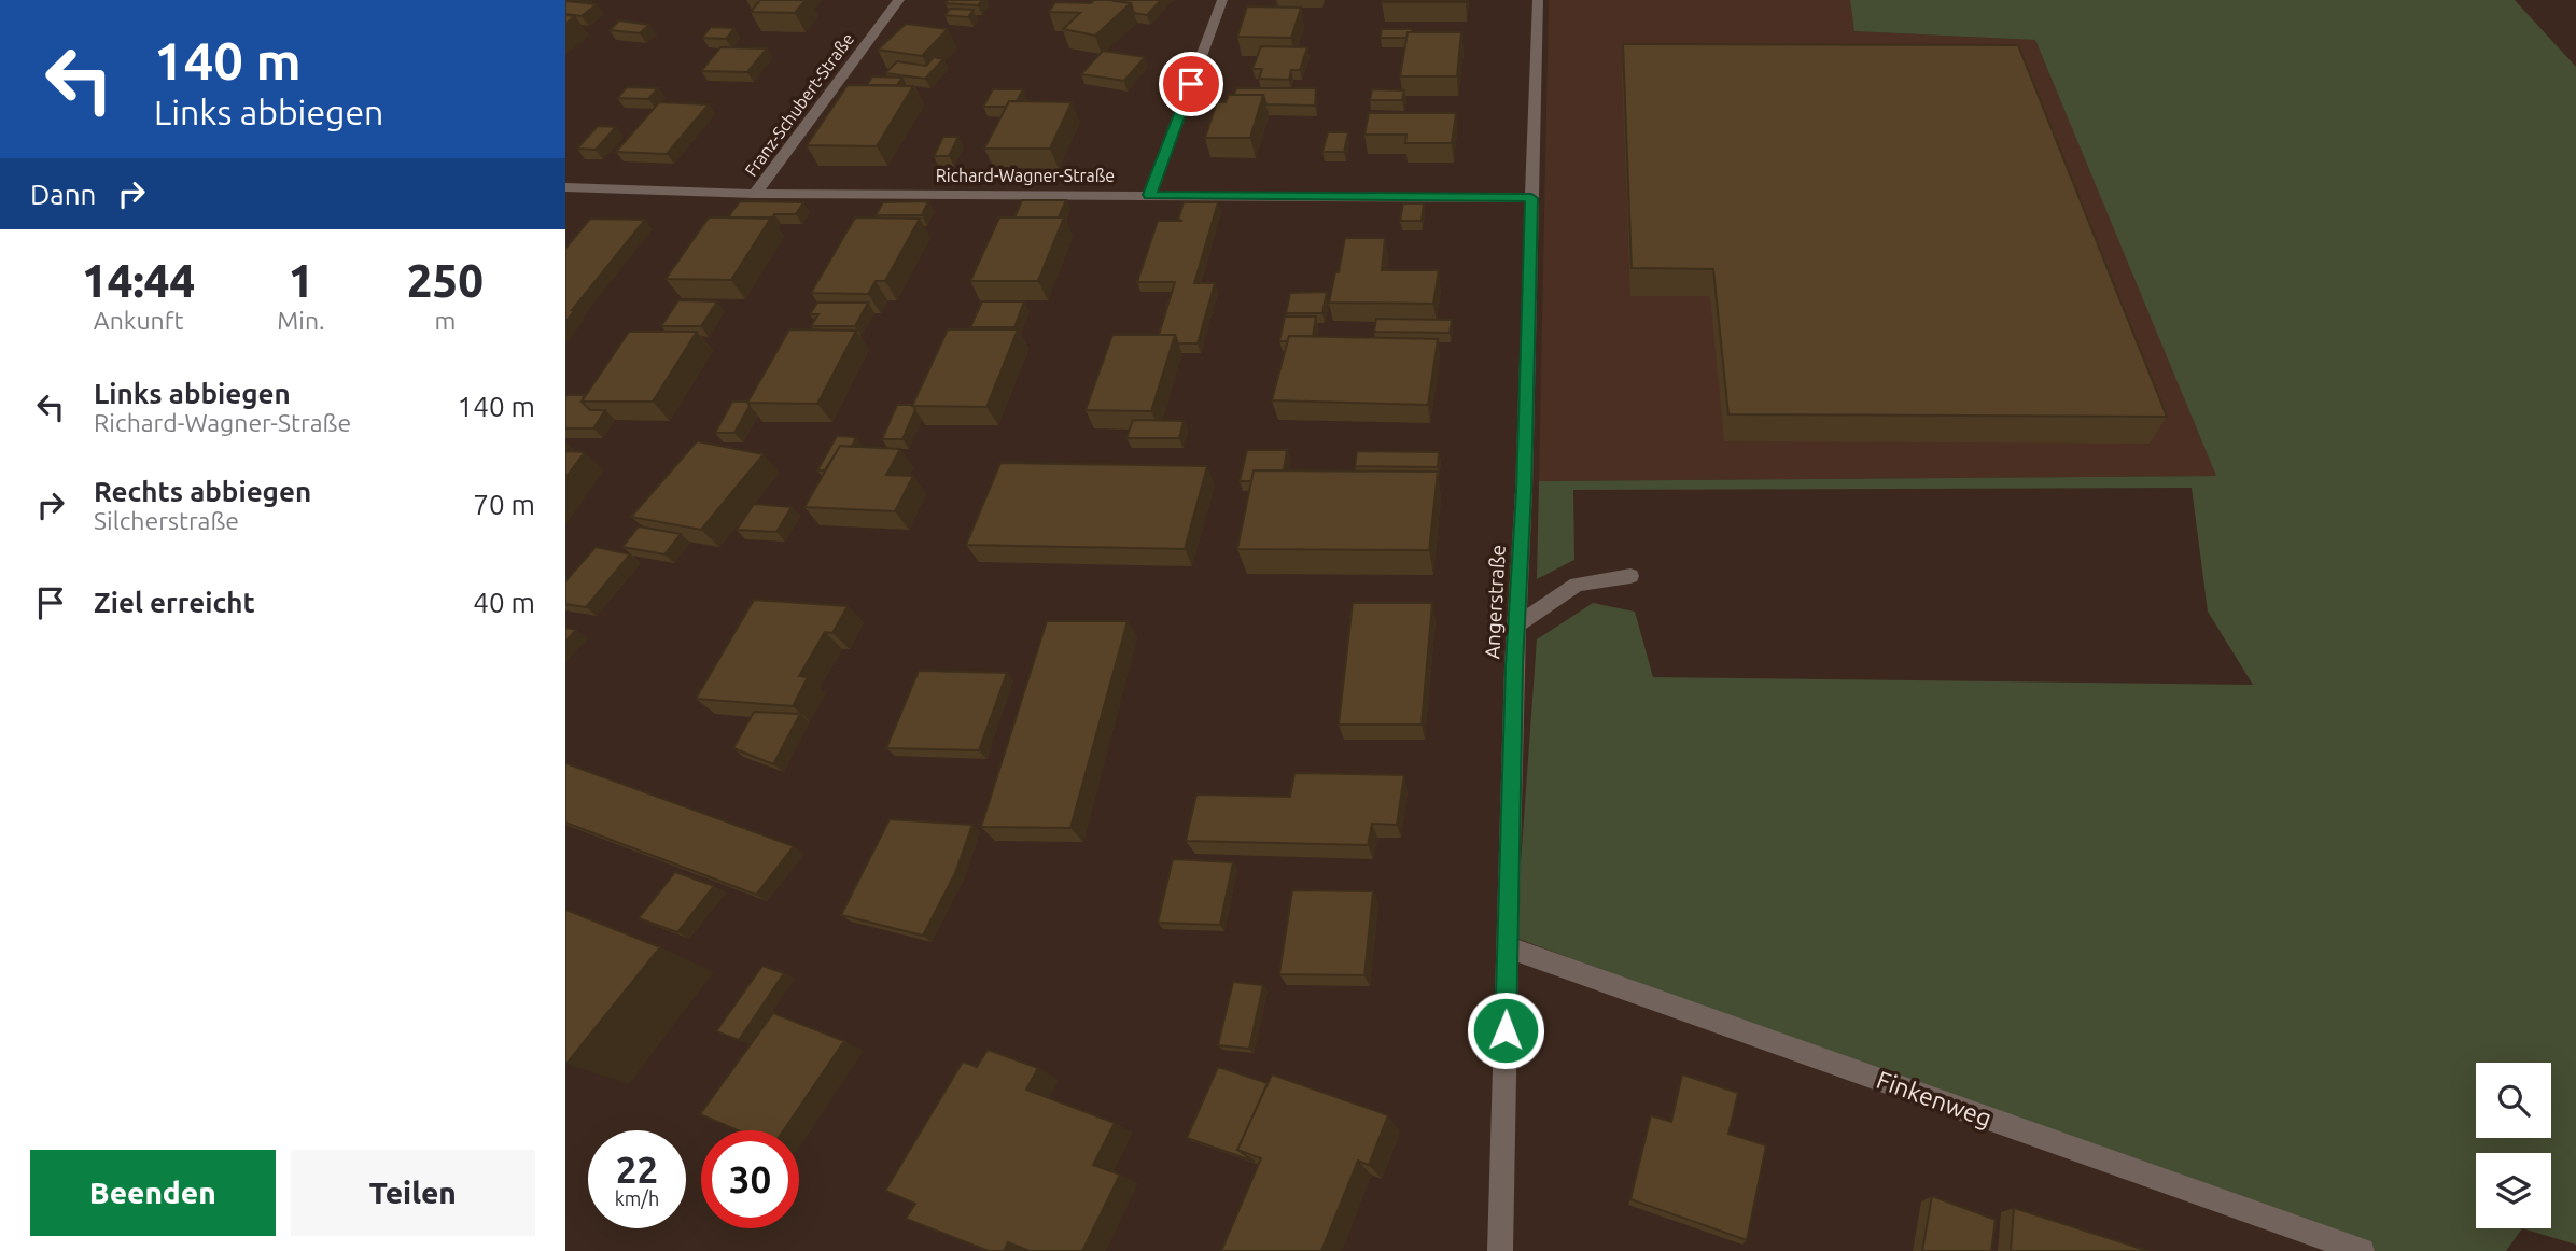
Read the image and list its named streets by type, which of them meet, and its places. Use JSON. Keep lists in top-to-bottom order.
{
  "streets": {
    "street": [
      "Franz-Schubert-Straße",
      "Richard-Wagner-Straße",
      "Angerstraße",
      "Finkenweg"
    ]
  },
  "crossings": [
    ["Franz-Schubert-Straße", "Richard-Wagner-Straße"],
    ["Richard-Wagner-Straße", "Angerstraße"],
    ["Angerstraße", "Finkenweg"]
  ],
  "page": {
    "turn": ["140 m", "Links abbiegen"],
    "then": "Dann",
    "eta": [
      "14:44",
      "Ankunft",
      "1",
      "Min.",
      "250",
      "m"
    ],
    "list": [
      {
        "name": "Links abbiegen",
        "note": "Richard-Wagner-Straße",
        "value": "140 m"
      },
      {
        "name": "Rechts abbiegen",
        "note": "Silcherstraße",
        "value": "70 m"
      },
      {
        "name": "Ziel erreicht",
        "value": "40 m"
      }
    ],
    "speed": "22 km/h",
    "limit": "30",
    "buttons": ["Beenden", "Teilen"]
  }
}
